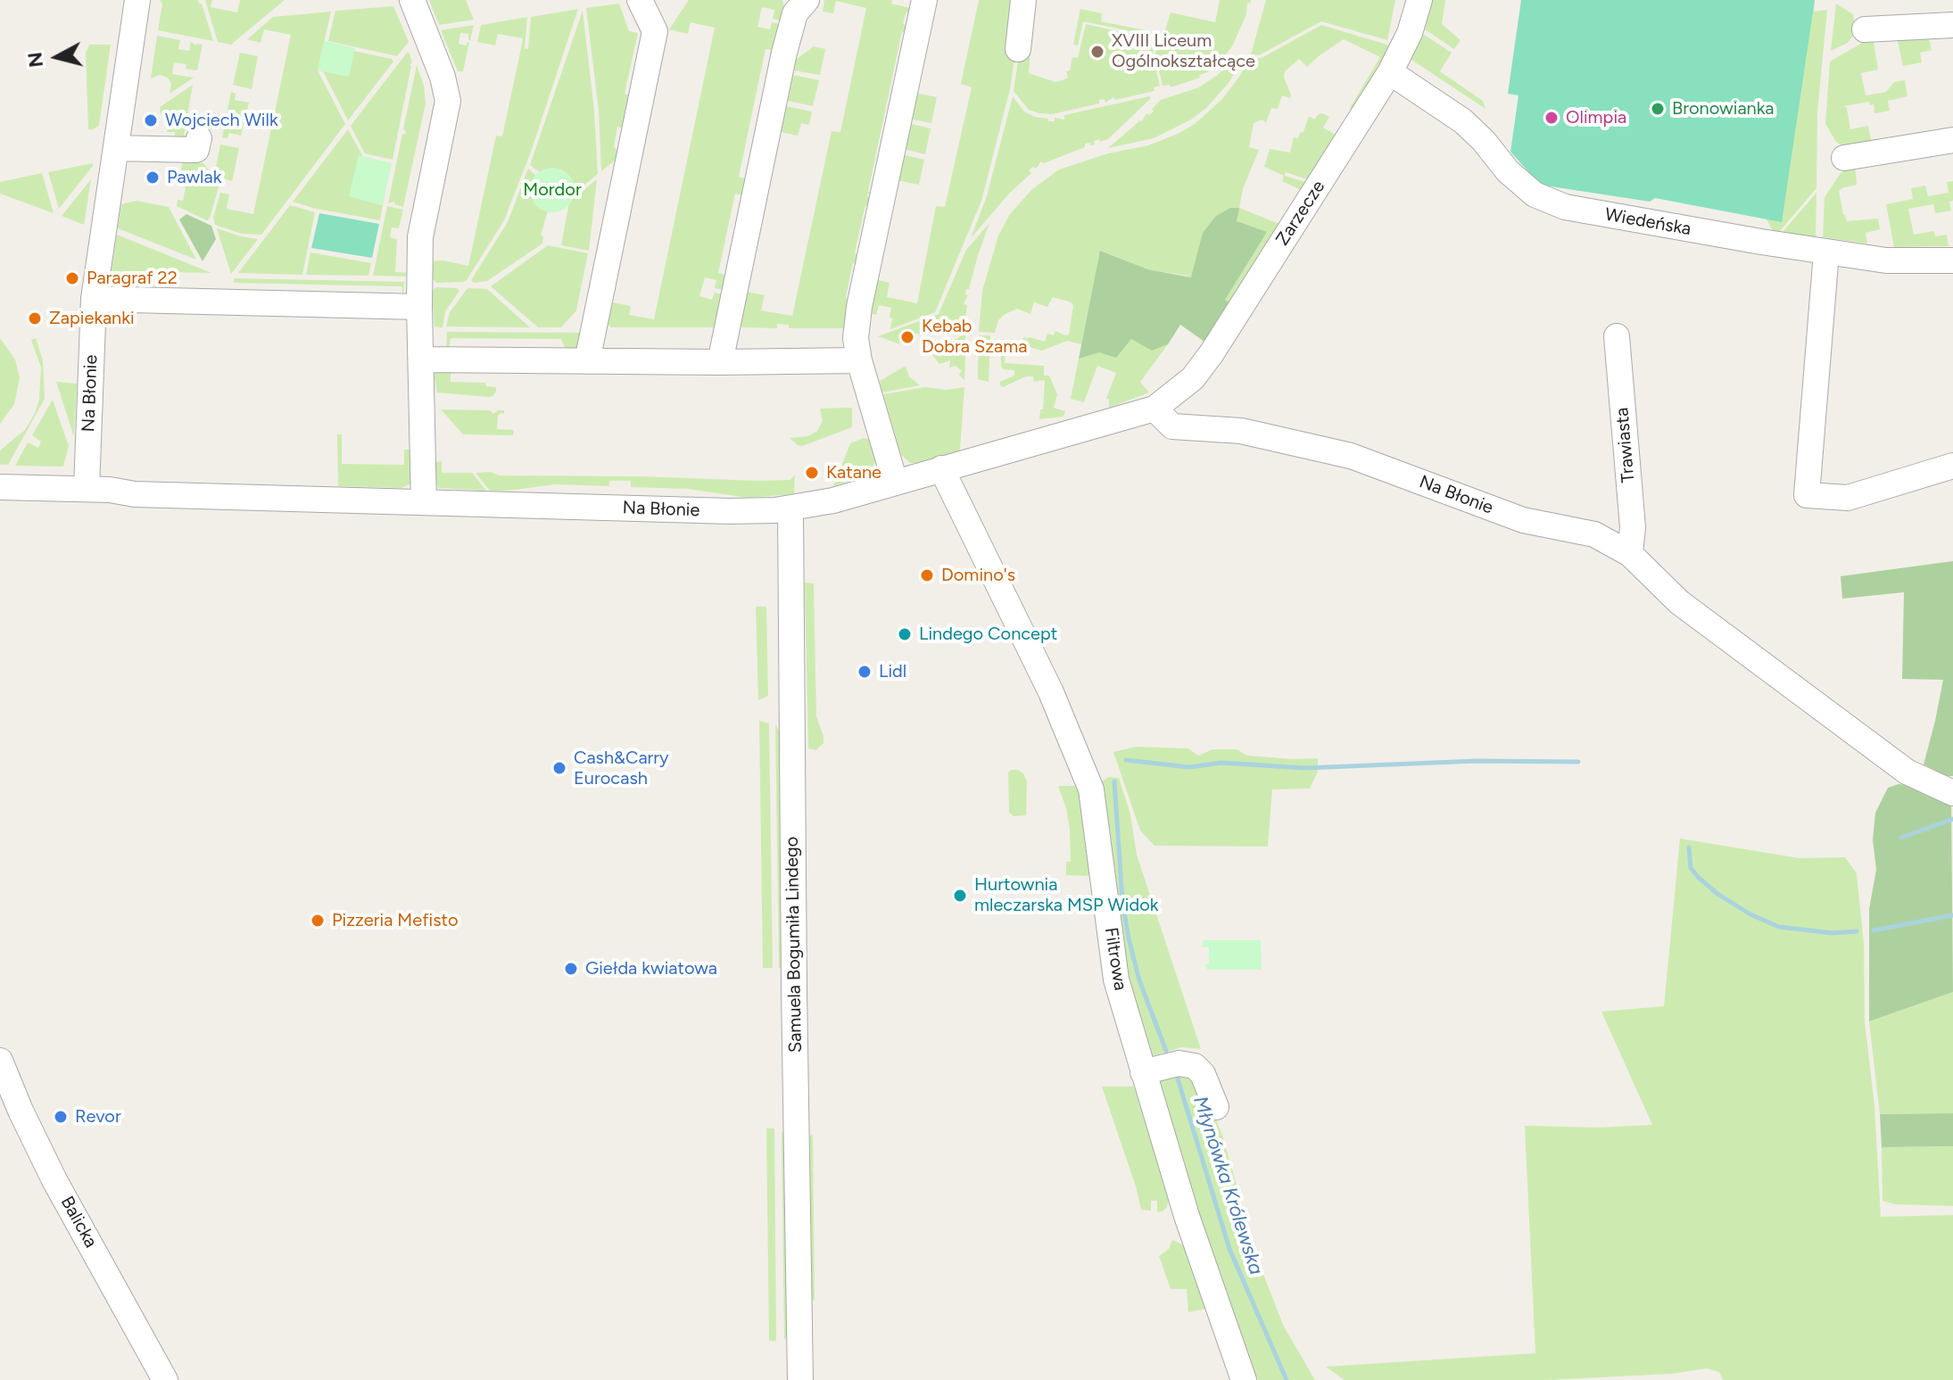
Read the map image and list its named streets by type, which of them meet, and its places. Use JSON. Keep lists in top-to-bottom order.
{
  "streets": {
    "street": [
      "Zarzecze",
      "Wiedeńska",
      "Na Błonie",
      "Trawiasta",
      "Samuela Bogumiła Lindego",
      "Filtrowa",
      "Balicka"
    ]
  },
  "crossings": [
    ["Zarzecze", "Wiedeńska"],
    ["Zarzecze", "Na Błonie"],
    ["Na Błonie", "Trawiasta"],
    ["Na Błonie", "Samuela Bogumiła Lindego"],
    ["Na Błonie", "Filtrowa"]
  ],
  "water": ["Młynówka Królewska"],
  "parks": ["Mordor"],
  "places": [
    "XVIII Liceum Ogólnokształcące",
    "Bronowianka",
    "Olimpia",
    "Wojciech Wilk",
    "Pawlak",
    "Paragraf 22",
    "Zapiekanki",
    "Kebab Dobra Szama",
    "Katane",
    "Domino's",
    "Lindego Concept",
    "Lidl",
    "Cash&Carry Eurocash",
    "Hurtownia mleczarska MSP Widok",
    "Pizzeria Mefisto",
    "Giełda kwiatowa",
    "Revor"
  ],
  "north": "left"
}
